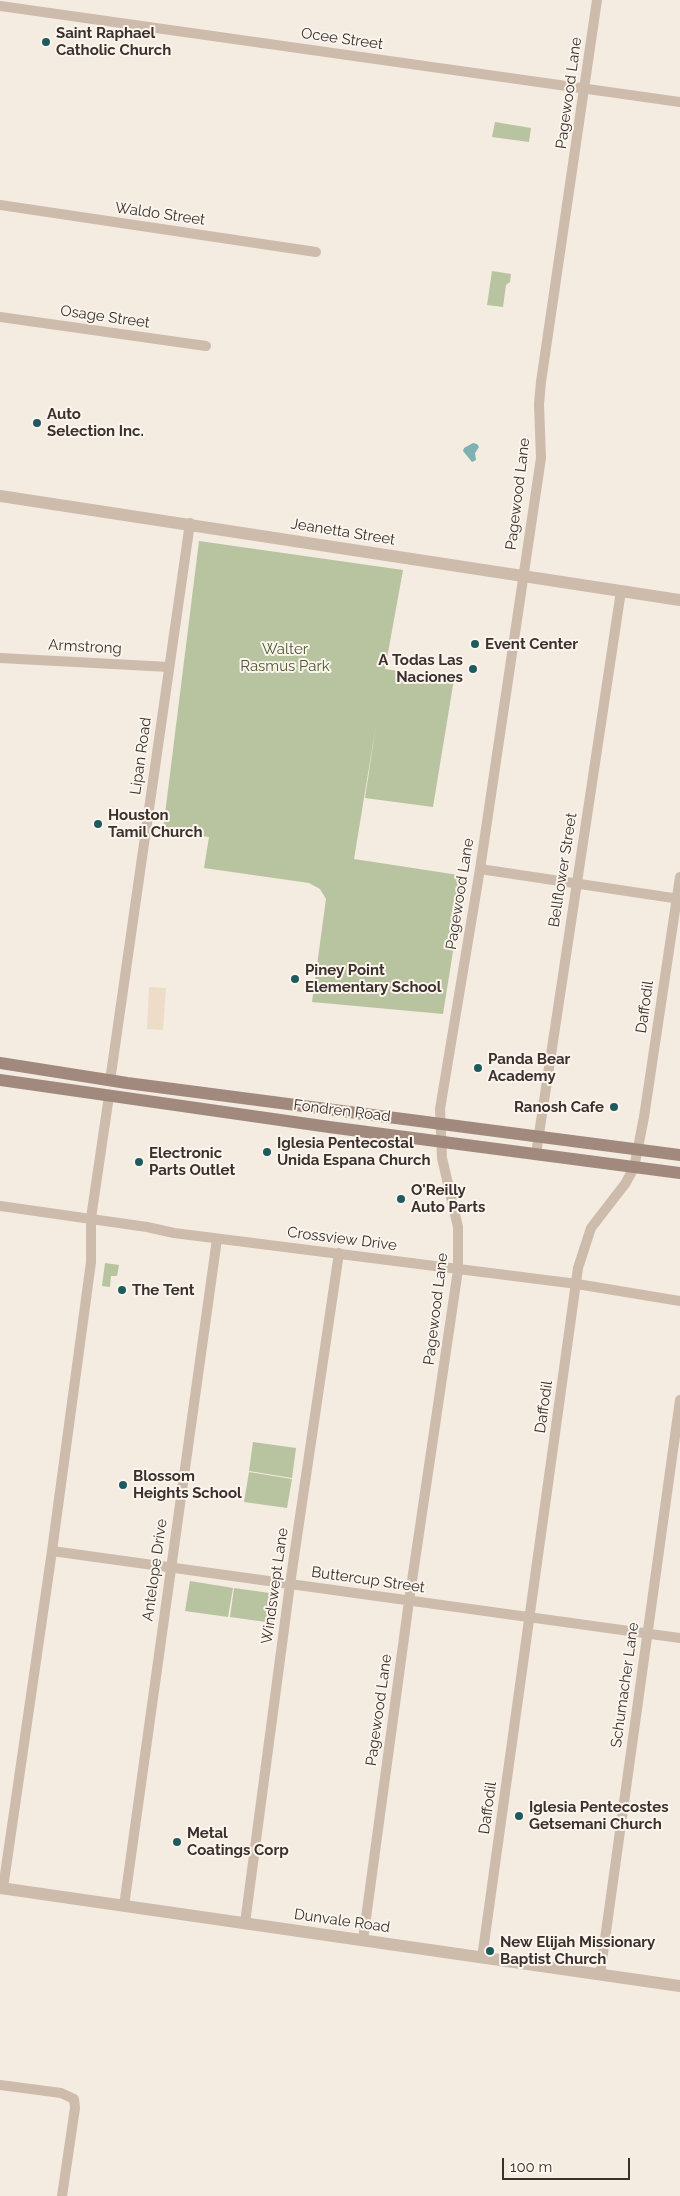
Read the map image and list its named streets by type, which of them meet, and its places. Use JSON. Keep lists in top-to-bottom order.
{
  "streets": {
    "main road": ["Fondren Road"],
    "street": [
      "Ocee Street",
      "Pagewood Lane",
      "Waldo Street",
      "Osage Street",
      "Jeanetta Street",
      "Armstrong",
      "Lipan Road",
      "Bellflower Street",
      "Daffodil",
      "Crossview Drive",
      "Antelope Drive",
      "Buttercup Street",
      "Windswept Lane",
      "Schumacher Lane",
      "Dunvale Road"
    ]
  },
  "crossings": [
    ["Ocee Street", "Pagewood Lane"],
    ["Pagewood Lane", "Jeanetta Street"],
    ["Pagewood Lane", "Fondren Road"],
    ["Pagewood Lane", "Crossview Drive"],
    ["Pagewood Lane", "Buttercup Street"],
    ["Pagewood Lane", "Dunvale Road"],
    ["Jeanetta Street", "Lipan Road"],
    ["Jeanetta Street", "Bellflower Street"],
    ["Armstrong", "Lipan Road"],
    ["Lipan Road", "Fondren Road"],
    ["Bellflower Street", "Fondren Road"],
    ["Daffodil", "Fondren Road"],
    ["Daffodil", "Crossview Drive"],
    ["Daffodil", "Buttercup Street"],
    ["Daffodil", "Dunvale Road"],
    ["Crossview Drive", "Antelope Drive"],
    ["Crossview Drive", "Windswept Lane"],
    ["Antelope Drive", "Buttercup Street"],
    ["Antelope Drive", "Dunvale Road"],
    ["Buttercup Street", "Windswept Lane"],
    ["Buttercup Street", "Schumacher Lane"],
    ["Windswept Lane", "Dunvale Road"],
    ["Schumacher Lane", "Dunvale Road"]
  ],
  "parks": ["Walter Rasmus Park"],
  "places": [
    "Saint Raphael Catholic Church",
    "Auto Selection Inc.",
    "Event Center",
    "A Todas Las Naciones",
    "Houston Tamil Church",
    "Piney Point Elementary School",
    "Panda Bear Academy",
    "Ranosh Cafe",
    "Iglesia Pentecostal Unida Espana Church",
    "Electronic Parts Outlet",
    "O'Reilly Auto Parts",
    "The Tent",
    "Blossom Heights School",
    "Iglesia Pentecostes Getsemani Church",
    "Metal Coatings Corp",
    "New Elijah Missionary Baptist Church"
  ],
  "scale_bar": "100 m"
}
